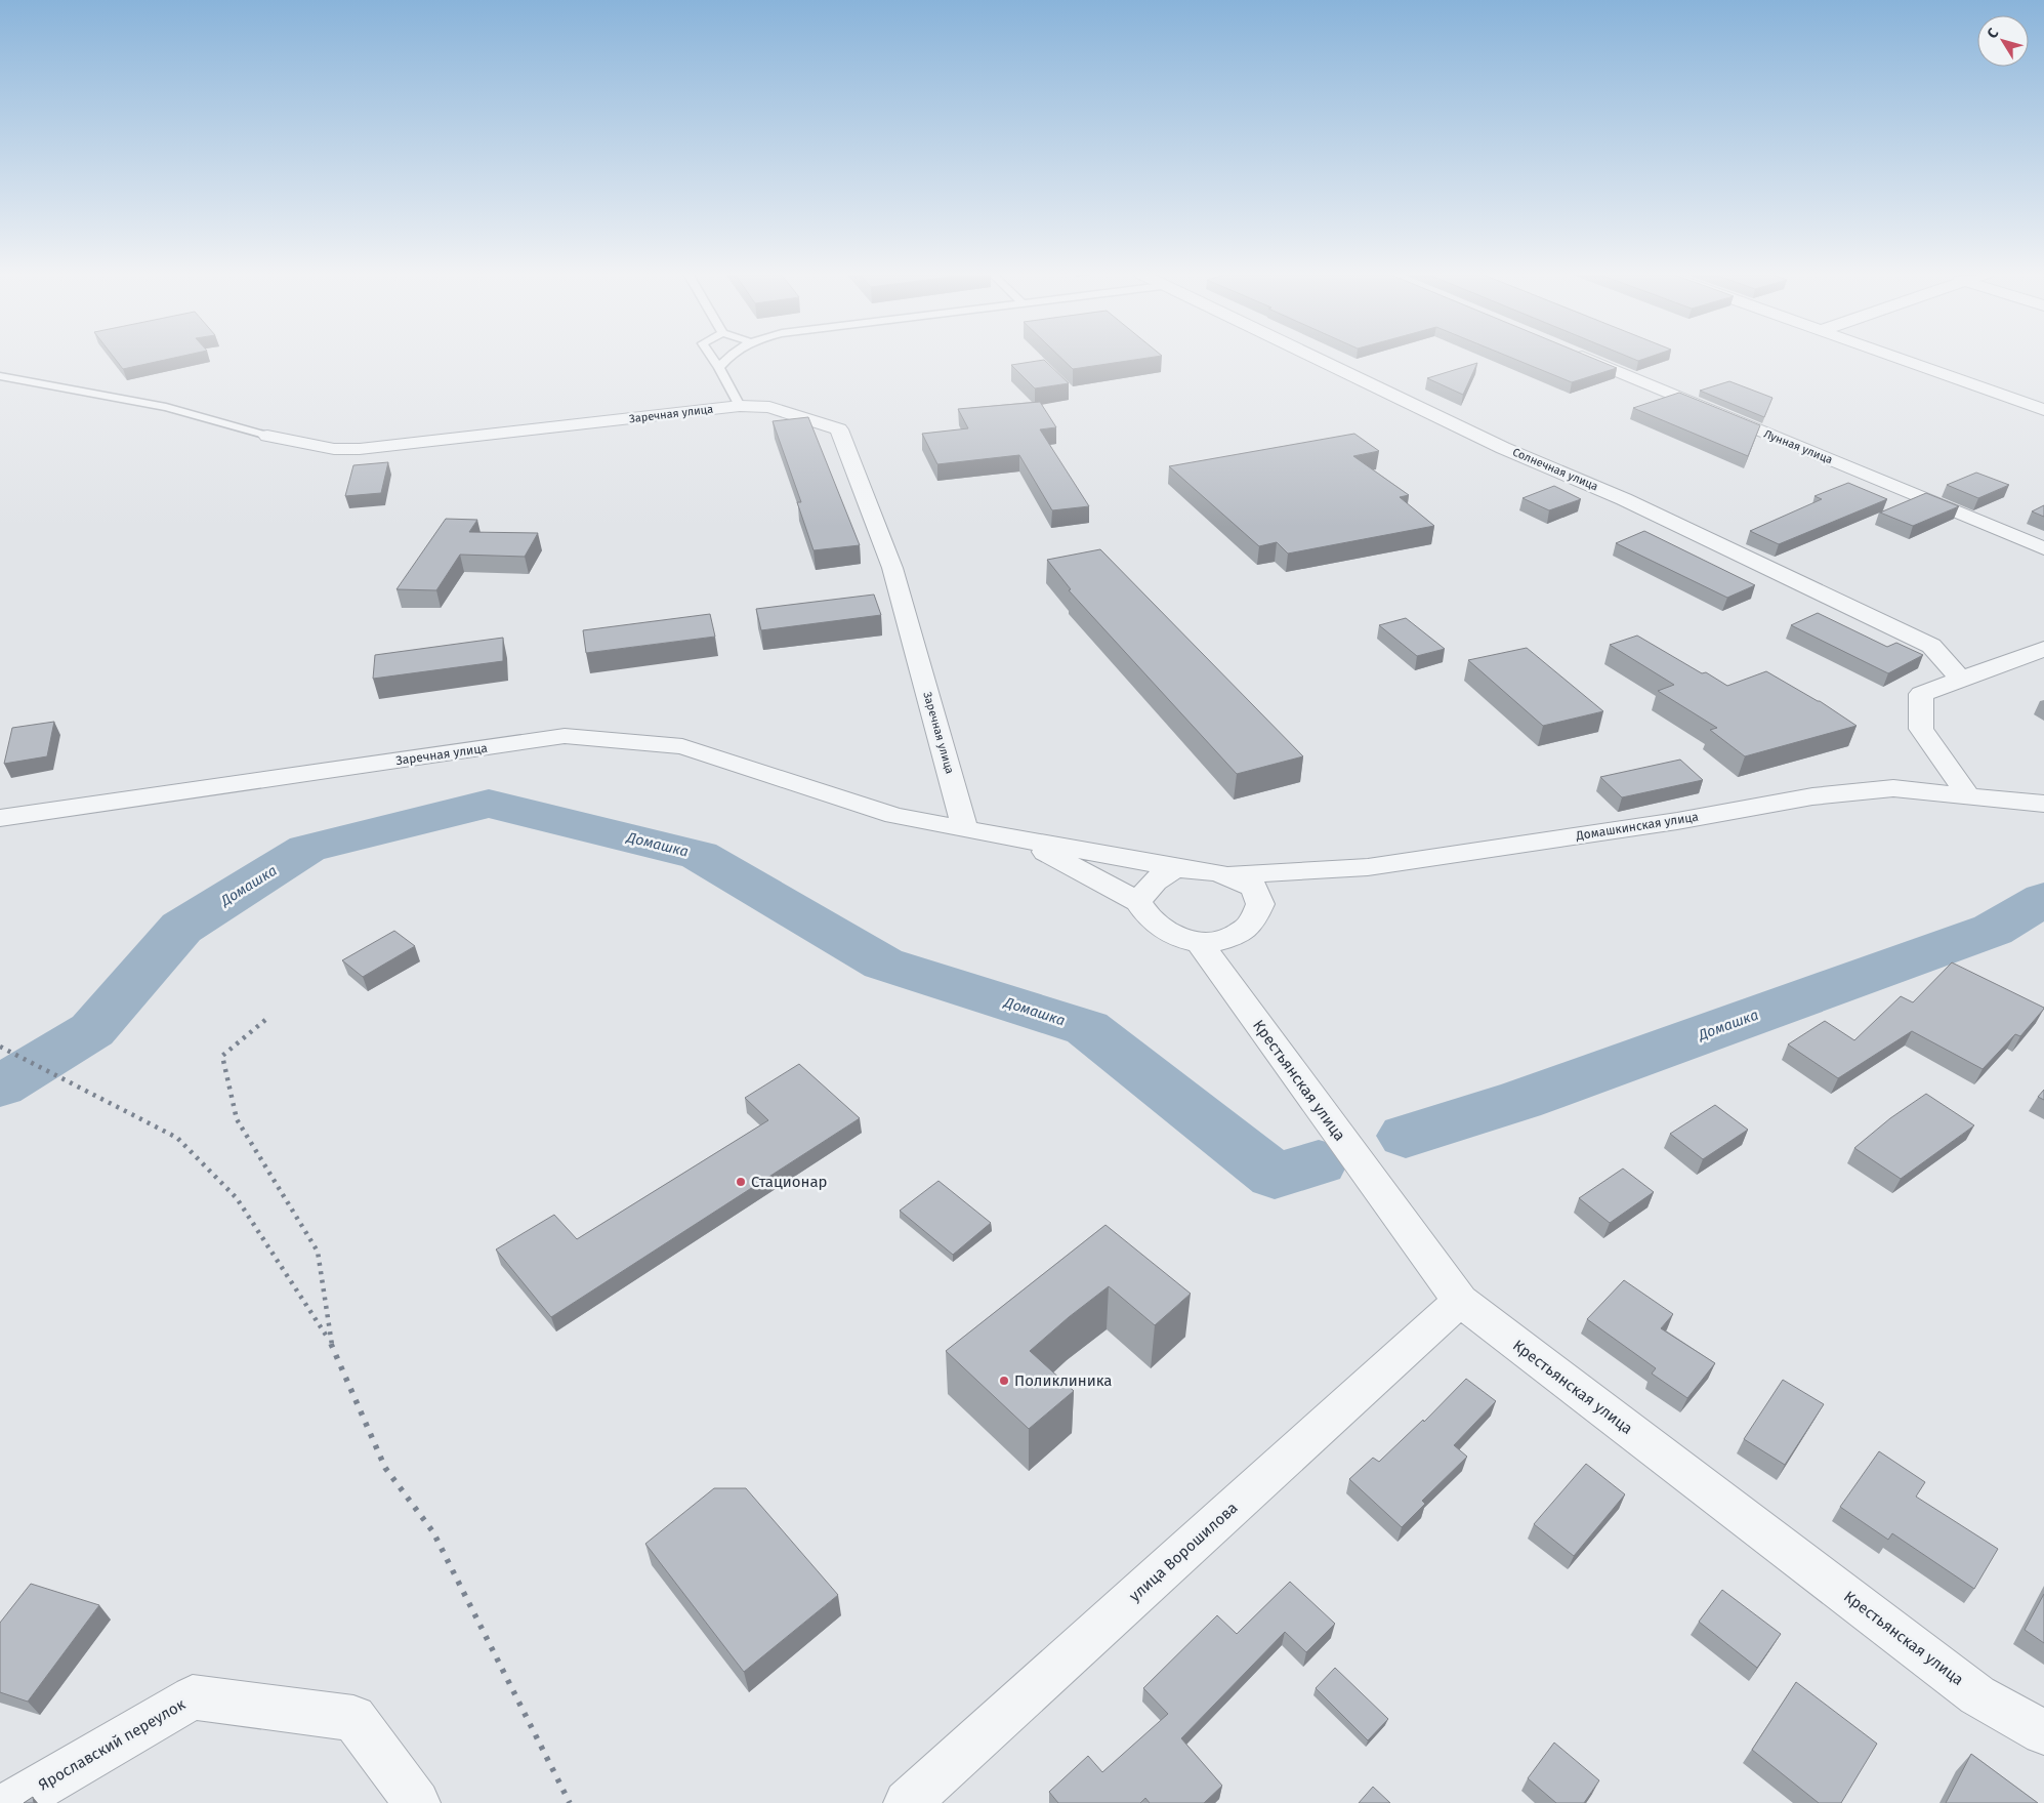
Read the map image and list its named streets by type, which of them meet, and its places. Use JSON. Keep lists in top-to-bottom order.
{
  "streets": {
    "street": [
      "Заречная улица",
      "Лунная улица",
      "Солнечная улица",
      "Домашкинская улица",
      "Крестьянская улица",
      "улица Ворошилова",
      "Ярославский переулок"
    ]
  },
  "crossings": [
    ["Заречная улица", "Домашкинская улица"],
    ["Заречная улица", "Крестьянская улица"],
    ["Домашкинская улица", "Крестьянская улица"],
    ["Крестьянская улица", "улица Ворошилова"]
  ],
  "water": ["Домашка"],
  "places": ["Стационар", "Поликлиника"],
  "north": "top left"
}
